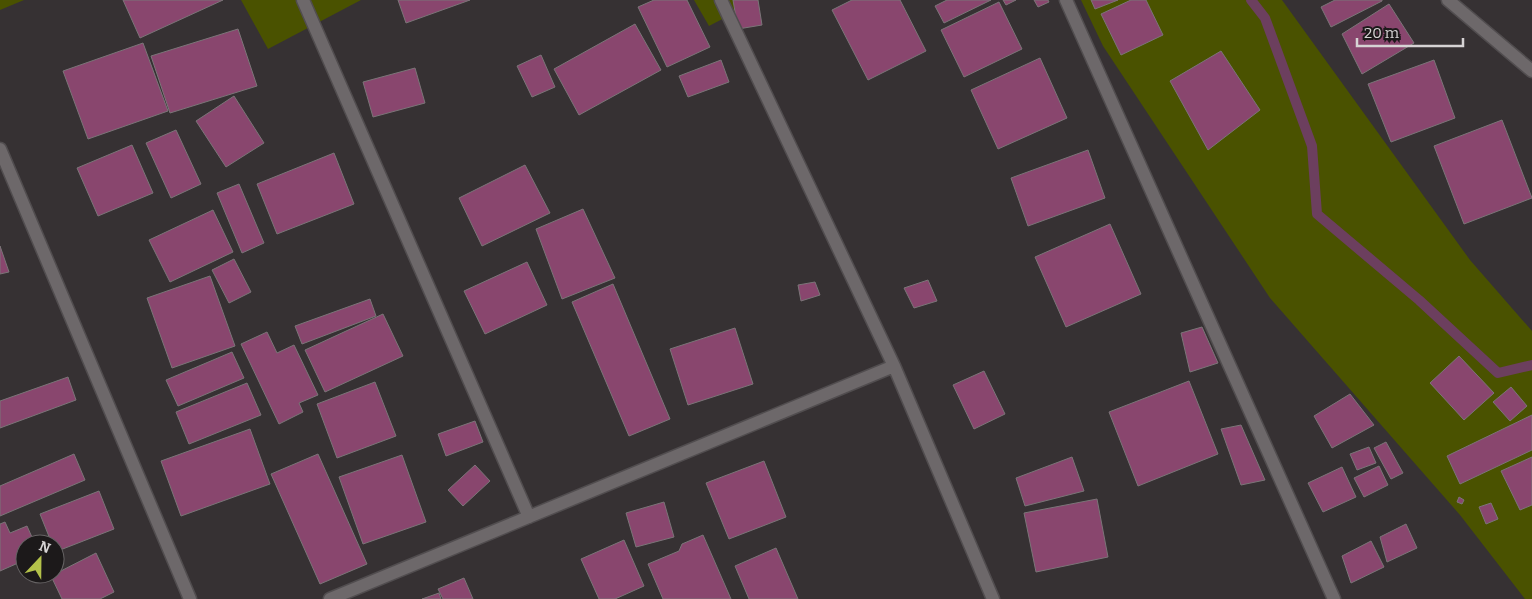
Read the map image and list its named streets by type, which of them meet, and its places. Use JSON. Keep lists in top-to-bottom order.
{
  "scale_bar": "20 m",
  "north": "top"
}
